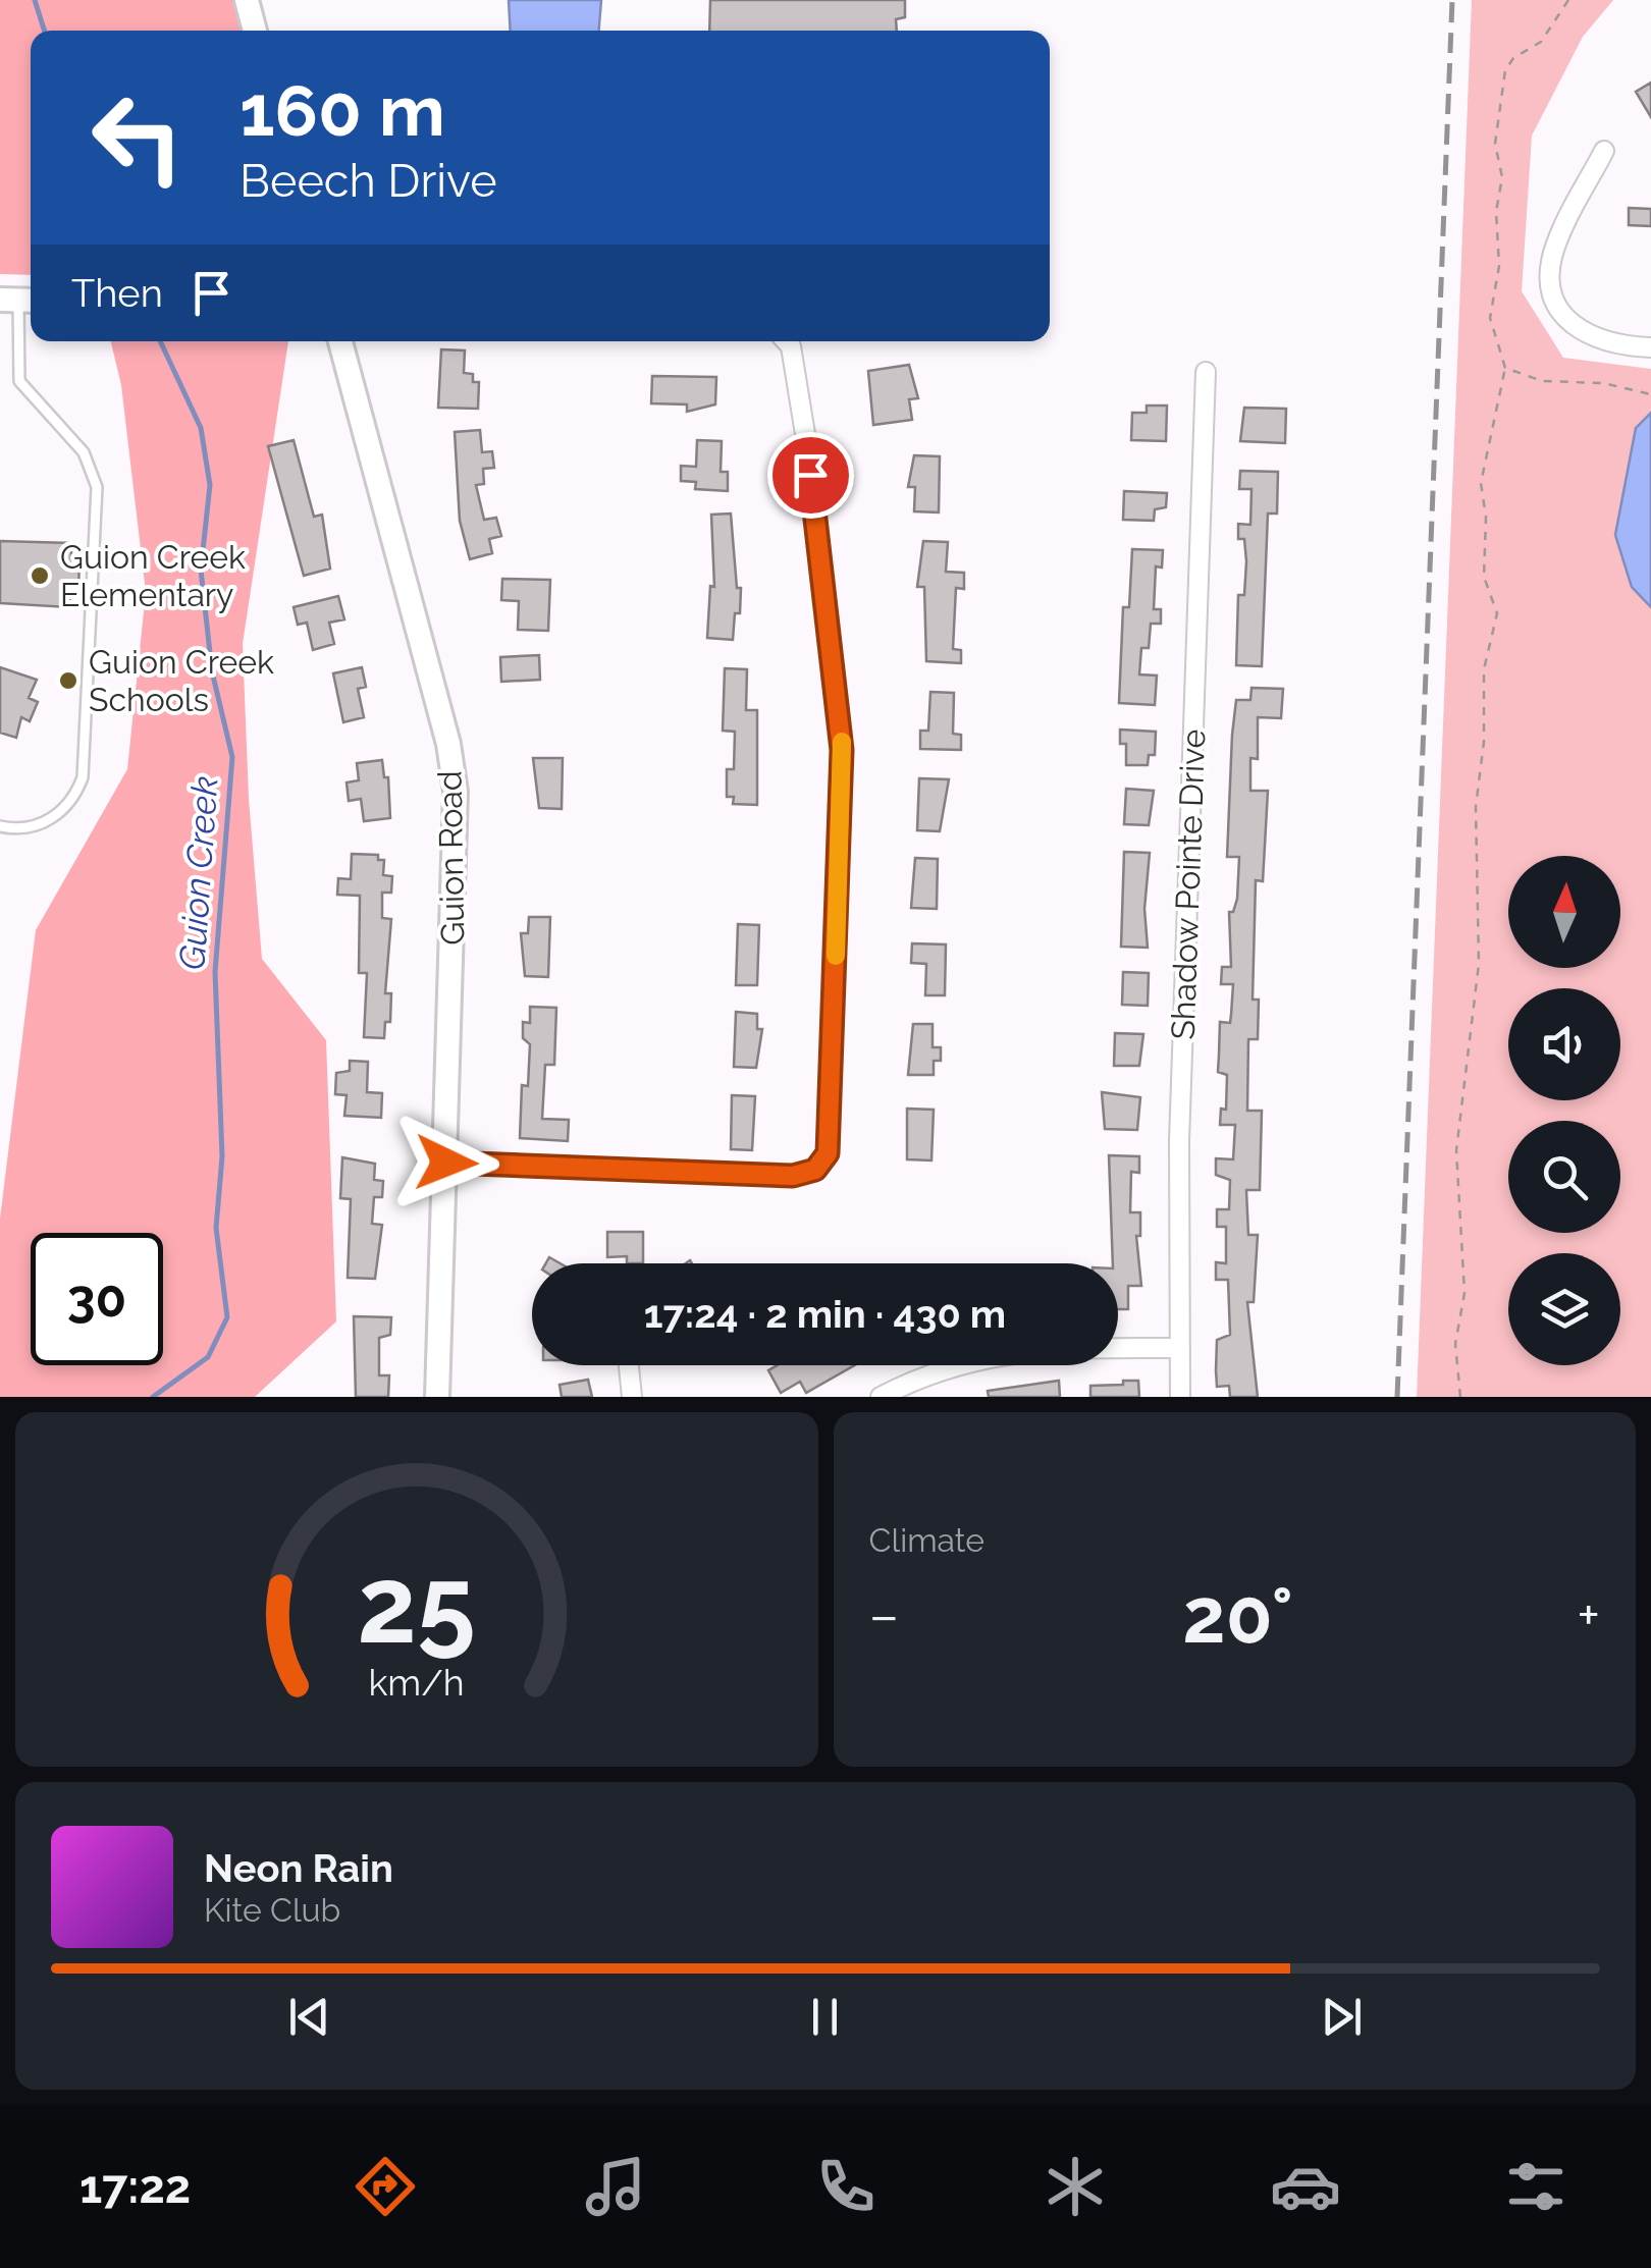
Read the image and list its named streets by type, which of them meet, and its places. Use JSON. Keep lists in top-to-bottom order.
{
  "streets": {
    "street": ["Guion Road", "Shadow Pointe Drive"]
  },
  "water": ["Guion Creek"],
  "places": ["Guion Creek Elementary", "Guion Creek Schools"],
  "north": "top",
  "page": {
    "turn": ["160 m", "Beech Drive"],
    "then": "Then",
    "limit": "30",
    "trip": "17:24 · 2 min · 430 m",
    "tile": "Climate",
    "heat": ["−", "20°", "+"],
    "song": ["Neon Rain", "Kite Club"],
    "tabs": "17:22",
    "gauge": ["25", "km/h"]
  }
}
